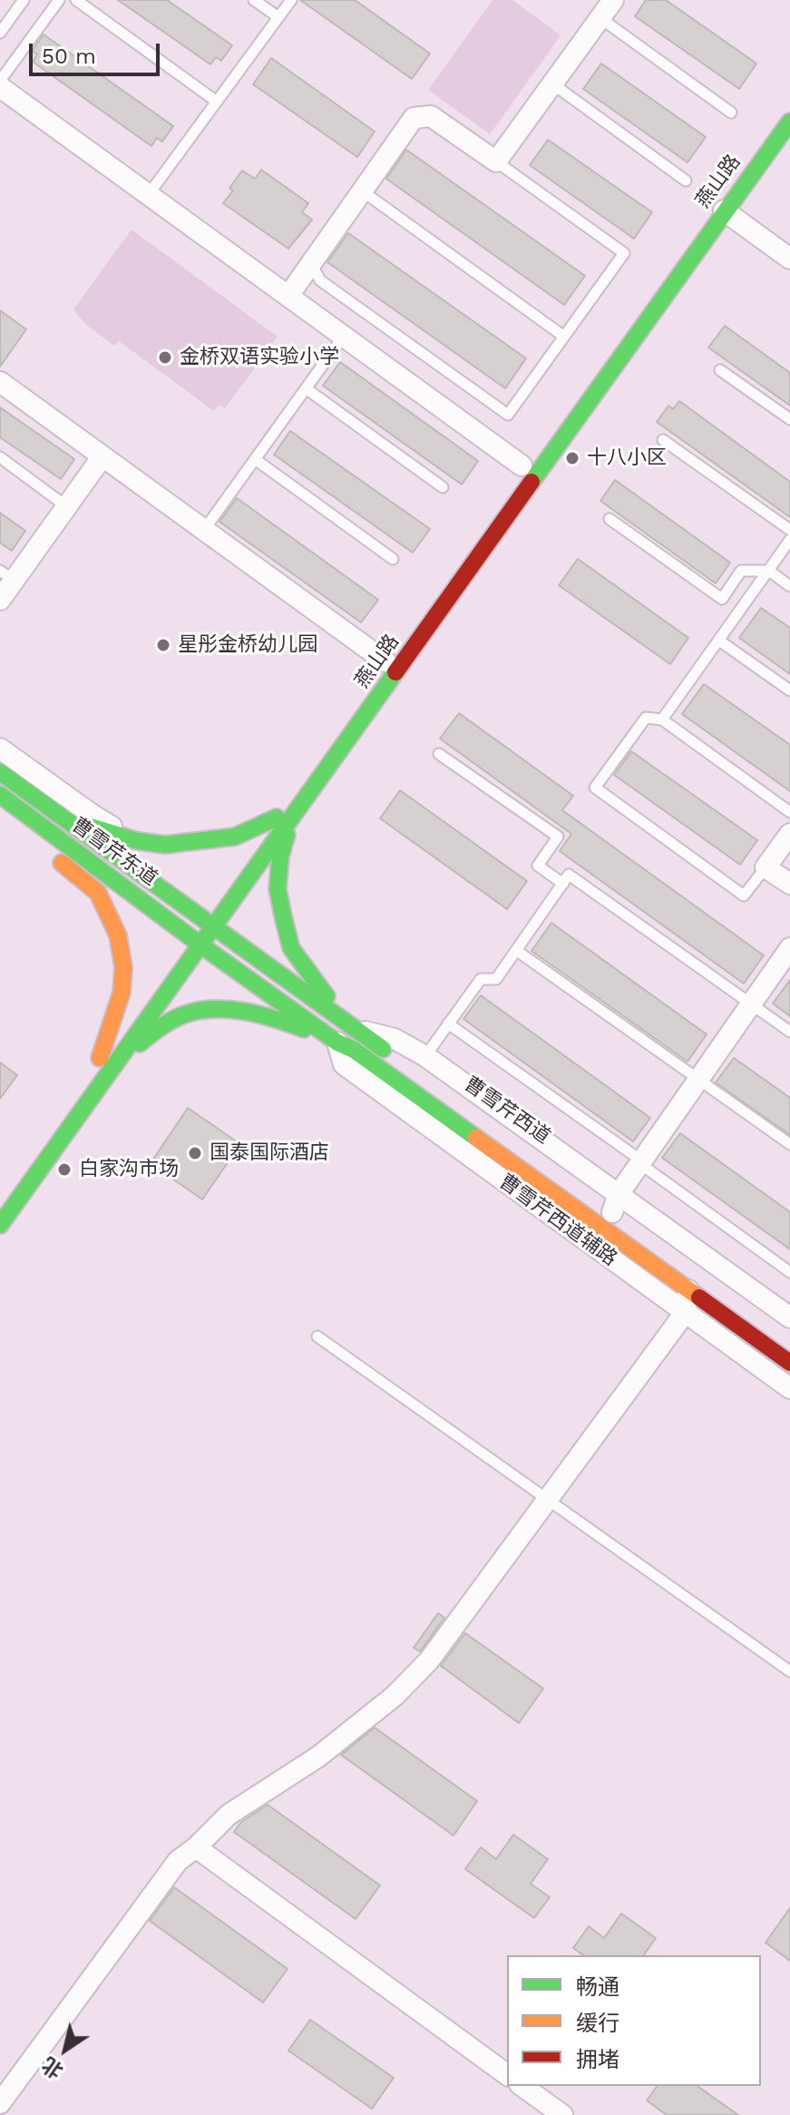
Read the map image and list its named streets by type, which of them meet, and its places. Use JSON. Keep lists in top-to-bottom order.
{
  "streets": {
    "main road": ["燕山路", "曹雪芹东道", "曹雪芹西道"],
    "street": ["曹雪芹西道辅路"]
  },
  "crossings": [
    ["燕山路", "曹雪芹东道"],
    ["燕山路", "曹雪芹西道"],
    ["曹雪芹东道", "曹雪芹西道"],
    ["曹雪芹西道", "曹雪芹西道辅路"]
  ],
  "places": [
    "金桥双语实验小学",
    "十八小区",
    "星彤金桥幼儿园",
    "国泰国际酒店",
    "白家沟市场"
  ],
  "legend": ["畅通", "缓行", "拥堵"],
  "scale_bar": "50 m",
  "north": "bottom left"
}
